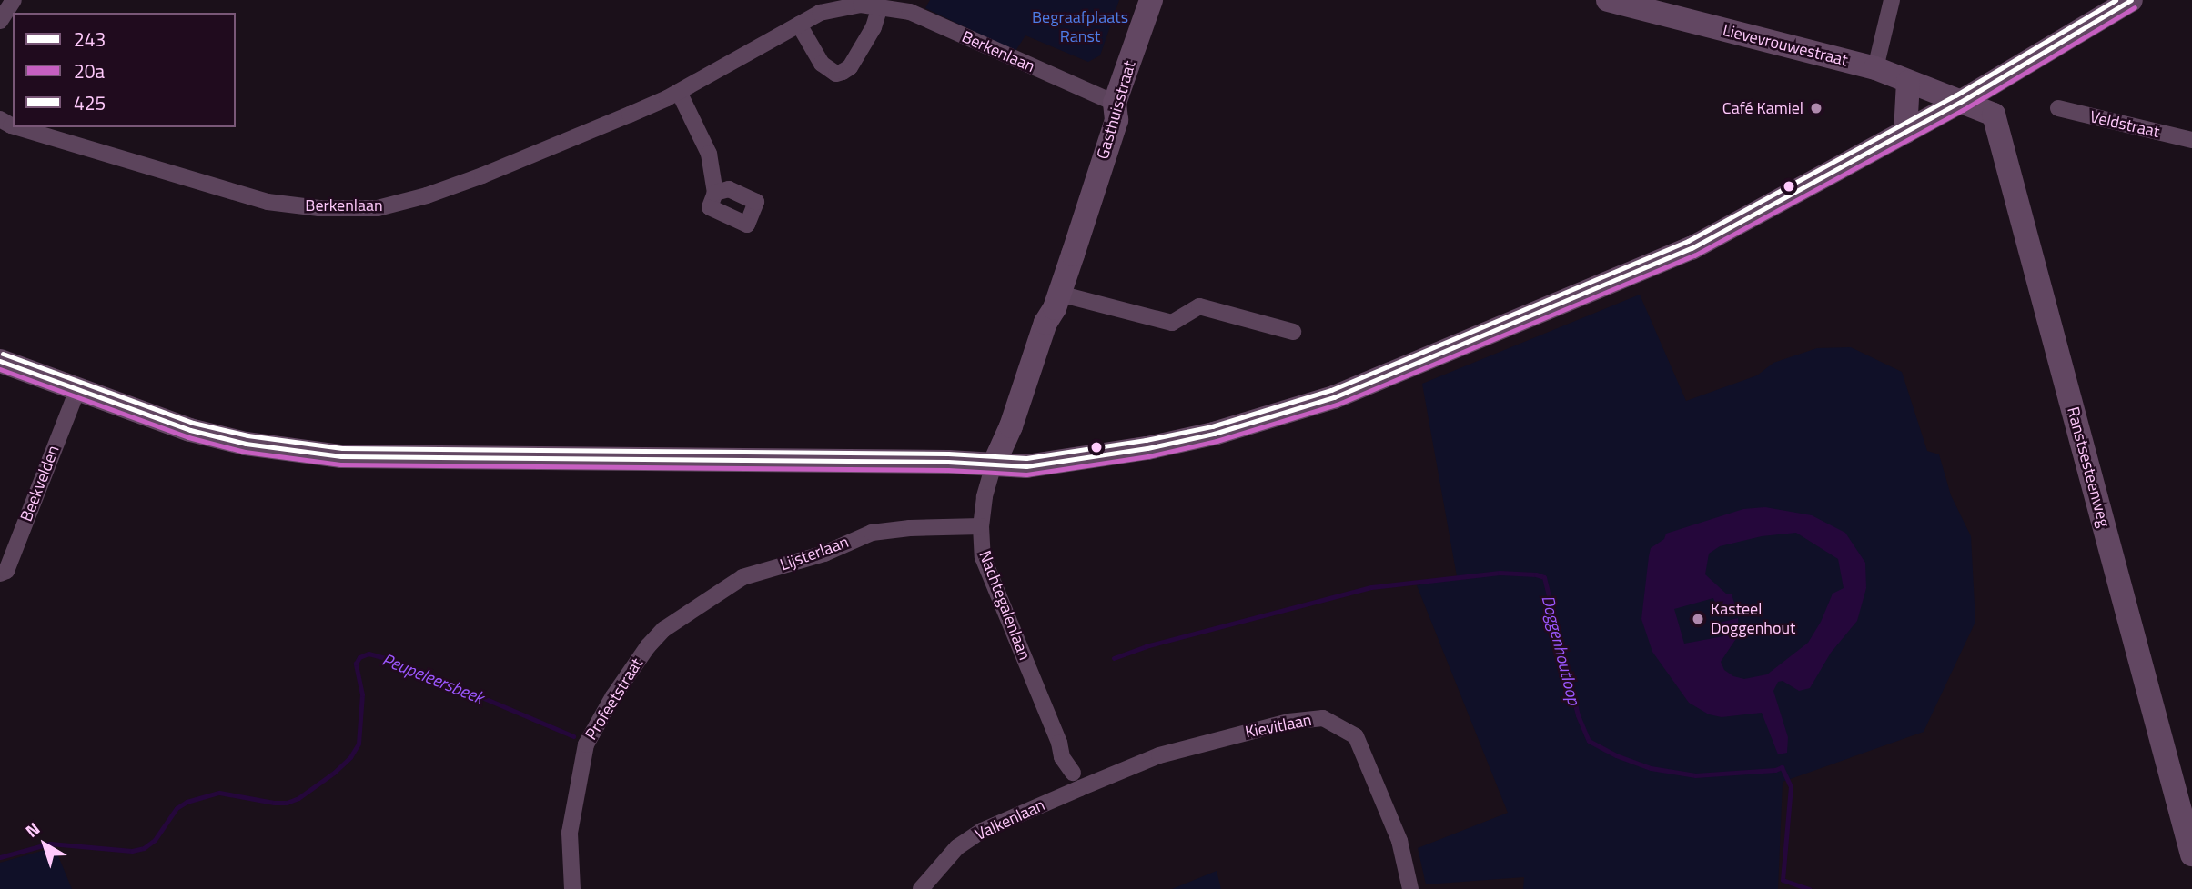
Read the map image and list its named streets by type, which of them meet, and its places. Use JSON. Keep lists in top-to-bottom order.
{
  "streets": {
    "main road": ["Lievevrouwestraat", "Gasthuisstraat", "Ranstsesteenweg"],
    "street": [
      "Berkenlaan",
      "Veldstraat",
      "Beekvelden",
      "Lijsterlaan",
      "Nachtegalenlaan",
      "Profeetstraat",
      "Kievitlaan",
      "Valkenlaan"
    ]
  },
  "crossings": [
    ["Lievevrouwestraat", "Ranstsesteenweg"],
    ["Berkenlaan", "Gasthuisstraat"],
    ["Gasthuisstraat", "Nachtegalenlaan"],
    ["Lijsterlaan", "Nachtegalenlaan"],
    ["Lijsterlaan", "Profeetstraat"],
    ["Nachtegalenlaan", "Kievitlaan"],
    ["Nachtegalenlaan", "Valkenlaan"],
    ["Kievitlaan", "Valkenlaan"]
  ],
  "water": ["Doggenhoutloop", "Peupeleersbeek"],
  "parks": ["Begraafplaats Ranst"],
  "places": ["Café Kamiel", "Kasteel Doggenhout"],
  "lines": ["transit line 243", "transit line 425", "transit line 20a"],
  "legend": ["243", "20a", "425"],
  "north": "top left"
}
